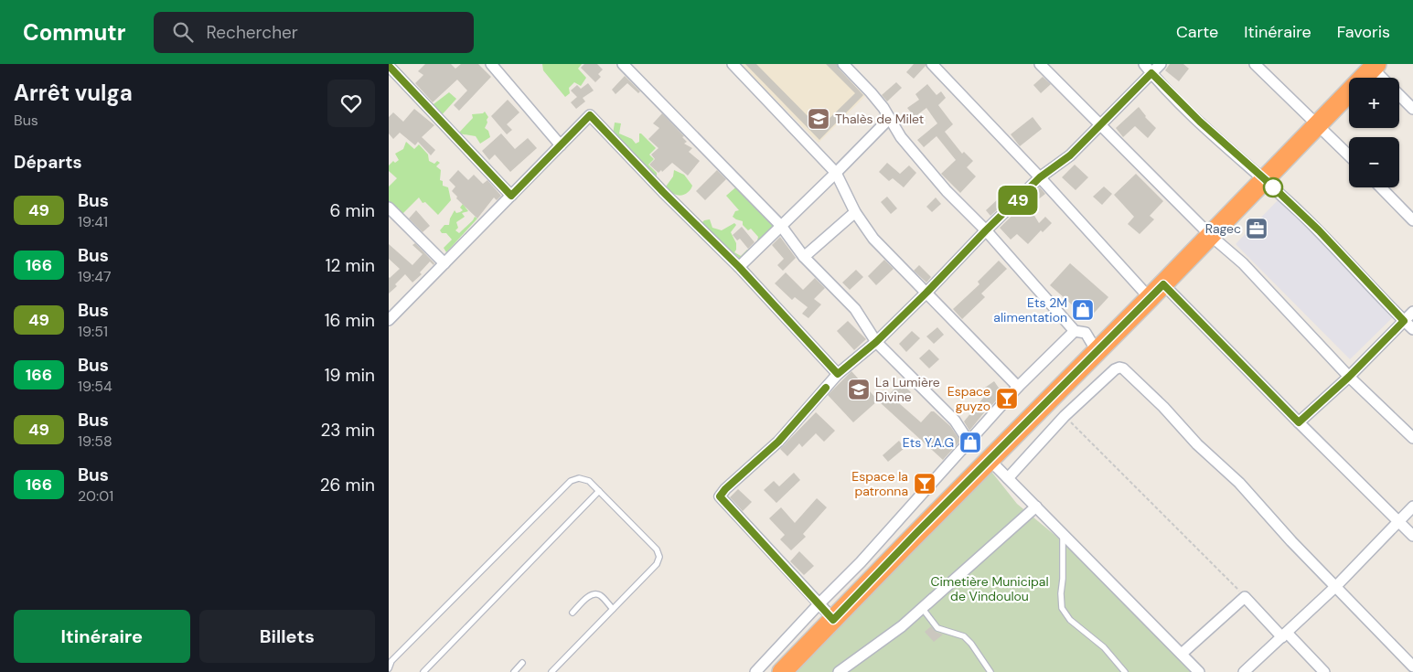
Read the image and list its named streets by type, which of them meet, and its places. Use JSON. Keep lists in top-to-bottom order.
{
  "parks": ["Cimetière Municipal de Vindoulou"],
  "places": {
    "school or university": ["Thalès de Milet", "La Lumière Divine"],
    "office": ["Ragec"],
    "shop": ["Ets 2M alimentation", "Ets Y.A.G"],
    "bar": ["Espace guyzo", "Espace la patronna"]
  },
  "lines": ["bus line 49"],
  "page": {
    "header": "Commutr",
    "search": "Rechercher",
    "nav": ["Carte", "Itinéraire", "Favoris"],
    "heading": [
      ["Arrêt vulga", "Bus"],
      "Départs"
    ],
    "on_map": "49",
    "map_buttons": ["+", "−"],
    "list": [
      {
        "mark": "49",
        "name": "Bus",
        "note": "19:41",
        "value": "6 min"
      },
      {
        "mark": "166",
        "name": "Bus",
        "note": "19:47",
        "value": "12 min"
      },
      {
        "mark": "49",
        "name": "Bus",
        "note": "19:51",
        "value": "16 min"
      },
      {
        "mark": "166",
        "name": "Bus",
        "note": "19:54",
        "value": "19 min"
      },
      {
        "mark": "49",
        "name": "Bus",
        "note": "19:58",
        "value": "23 min"
      },
      {
        "mark": "166",
        "name": "Bus",
        "note": "20:01",
        "value": "26 min"
      }
    ],
    "buttons": ["Itinéraire", "Billets"]
  }
}
